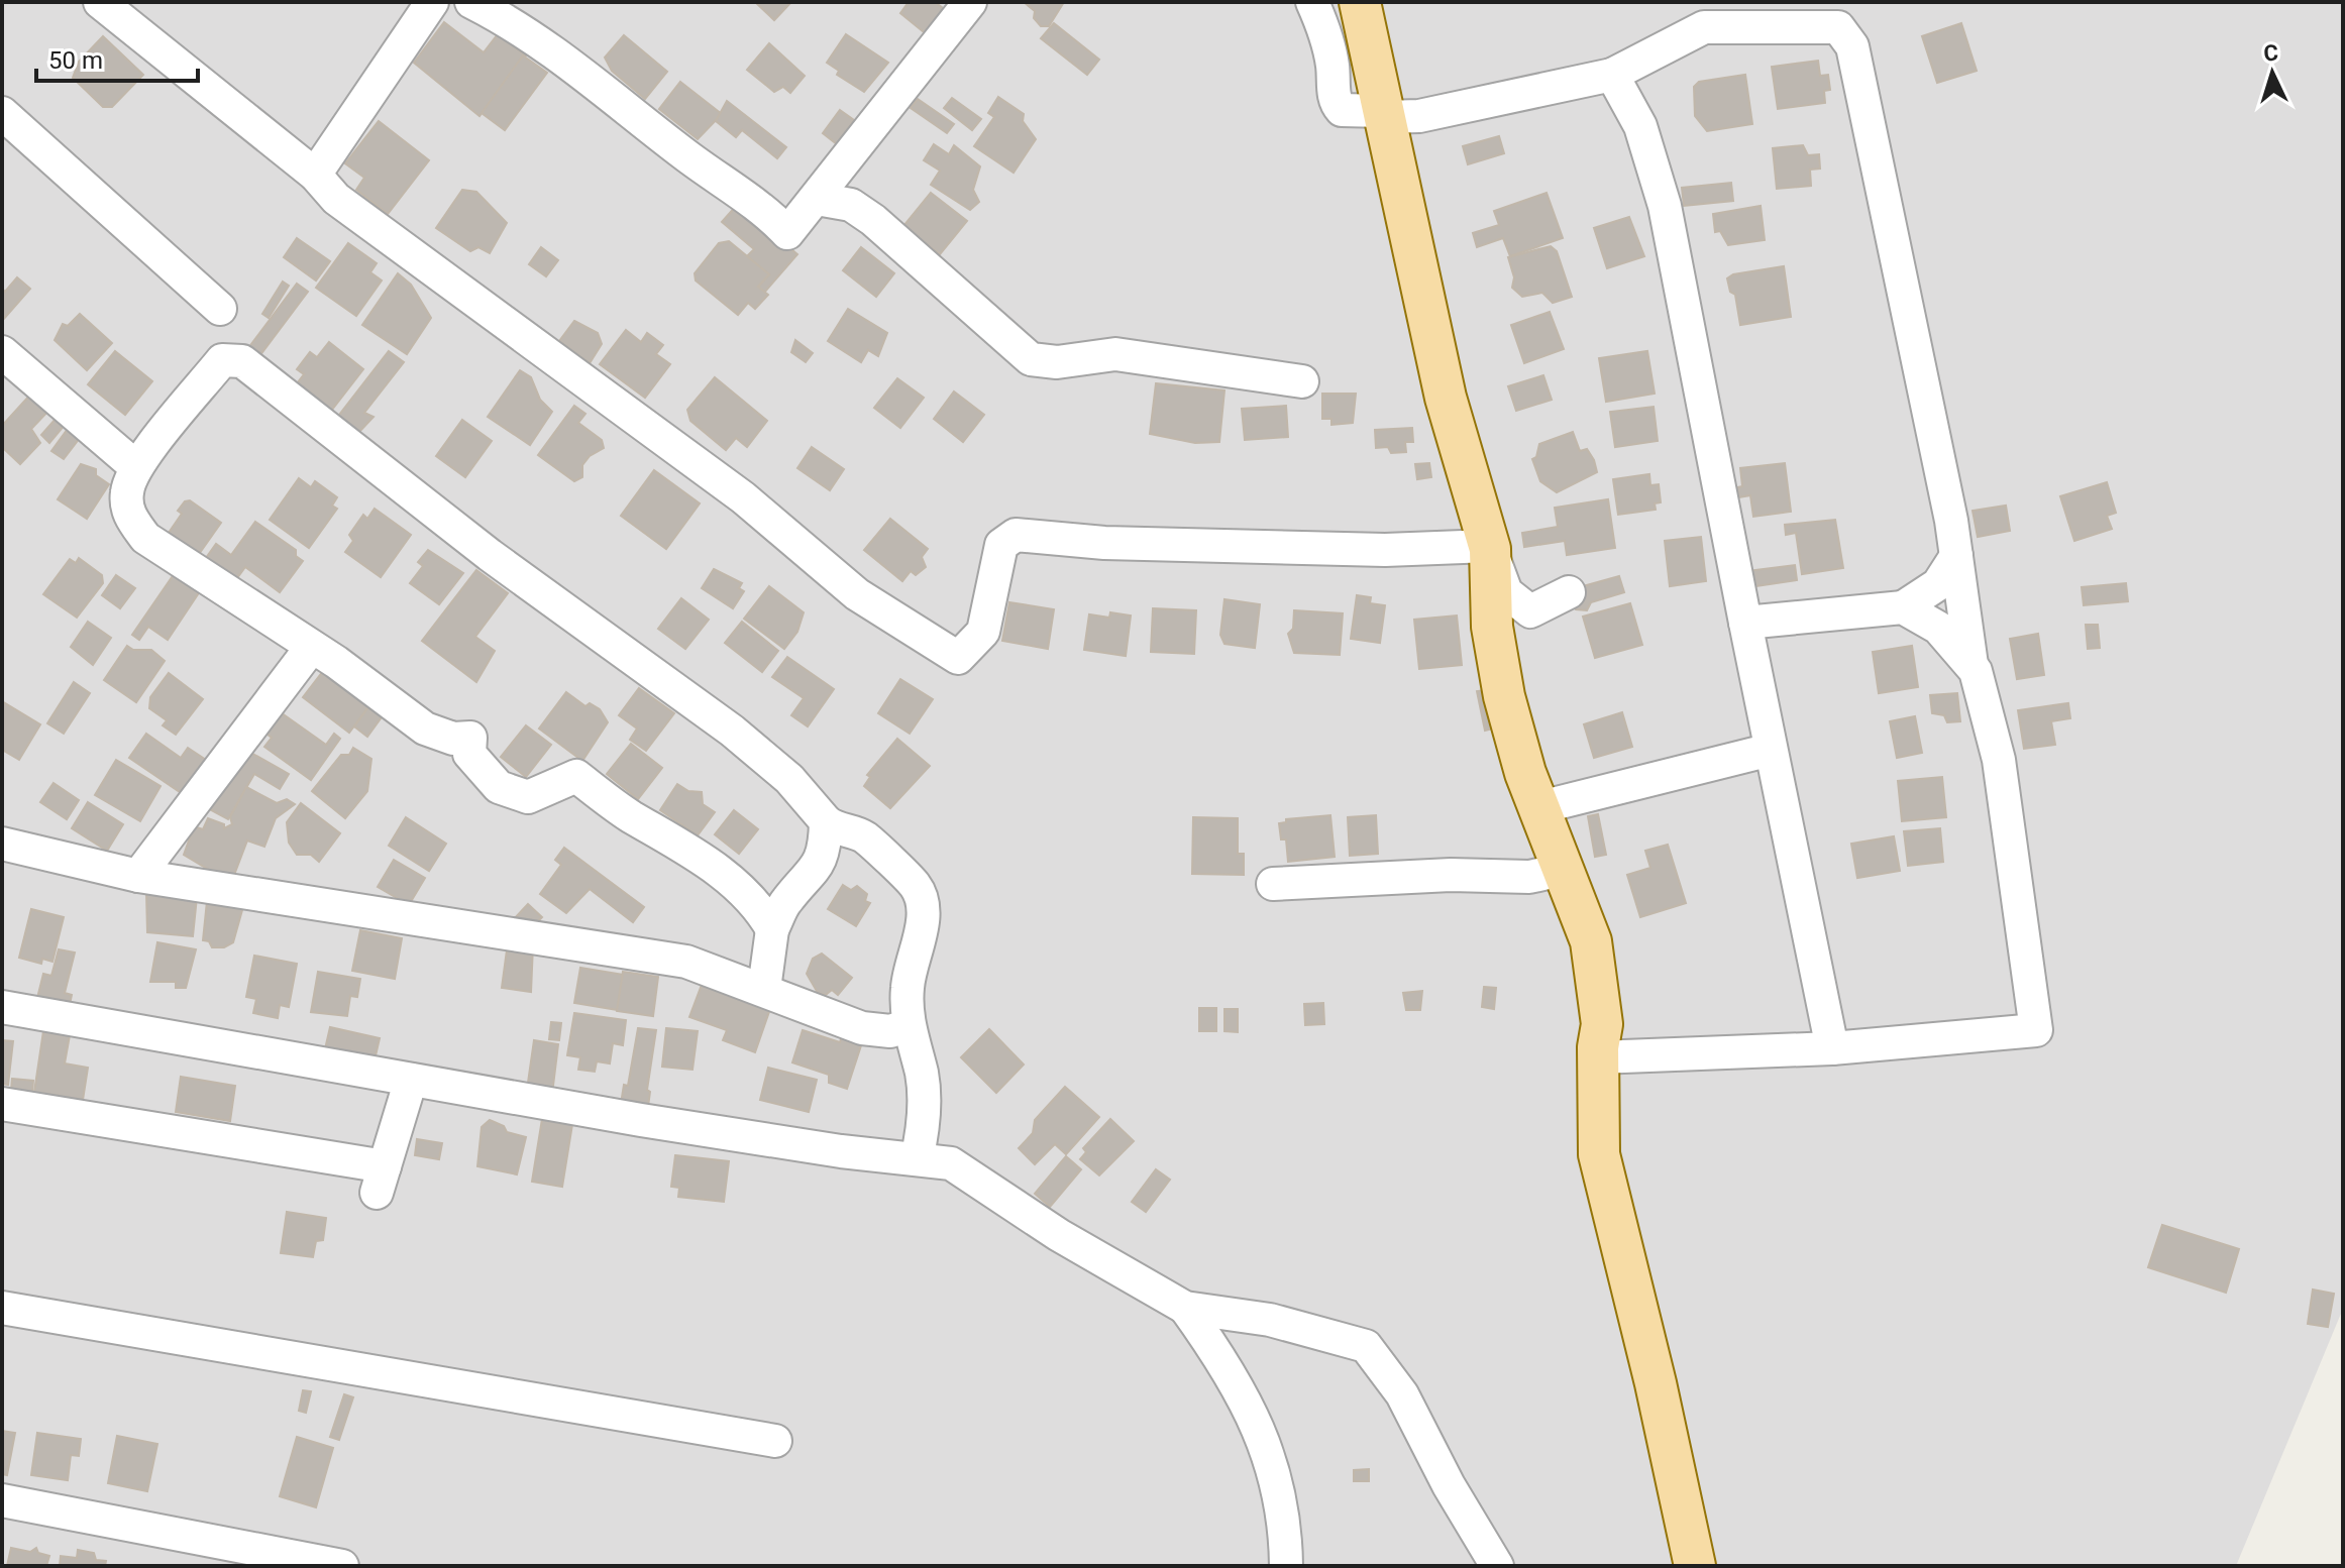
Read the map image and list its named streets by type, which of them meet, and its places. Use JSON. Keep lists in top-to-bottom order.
{
  "scale_bar": "50 m",
  "north": "top"
}
